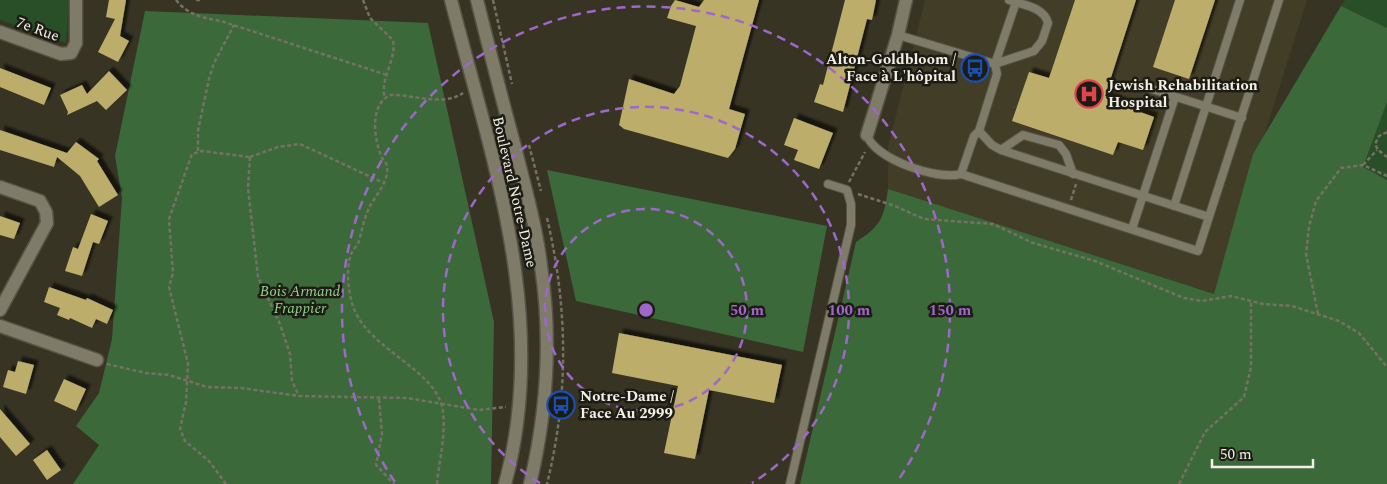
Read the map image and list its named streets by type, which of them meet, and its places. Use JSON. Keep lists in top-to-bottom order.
{
  "streets": {
    "street": ["7e Rue", "Boulevard Notre-Dame"]
  },
  "parks": ["Bois Armand Frappier"],
  "places": {
    "bus stop": ["Alton-Goldbloom / Face à L'hôpital", "Notre-Dame / Face Au 2999"],
    "hospital": ["Jewish Rehabilitation Hospital"]
  },
  "scale_bar": "50 m",
  "rings": ["50 m", "100 m", "150 m"]
}
